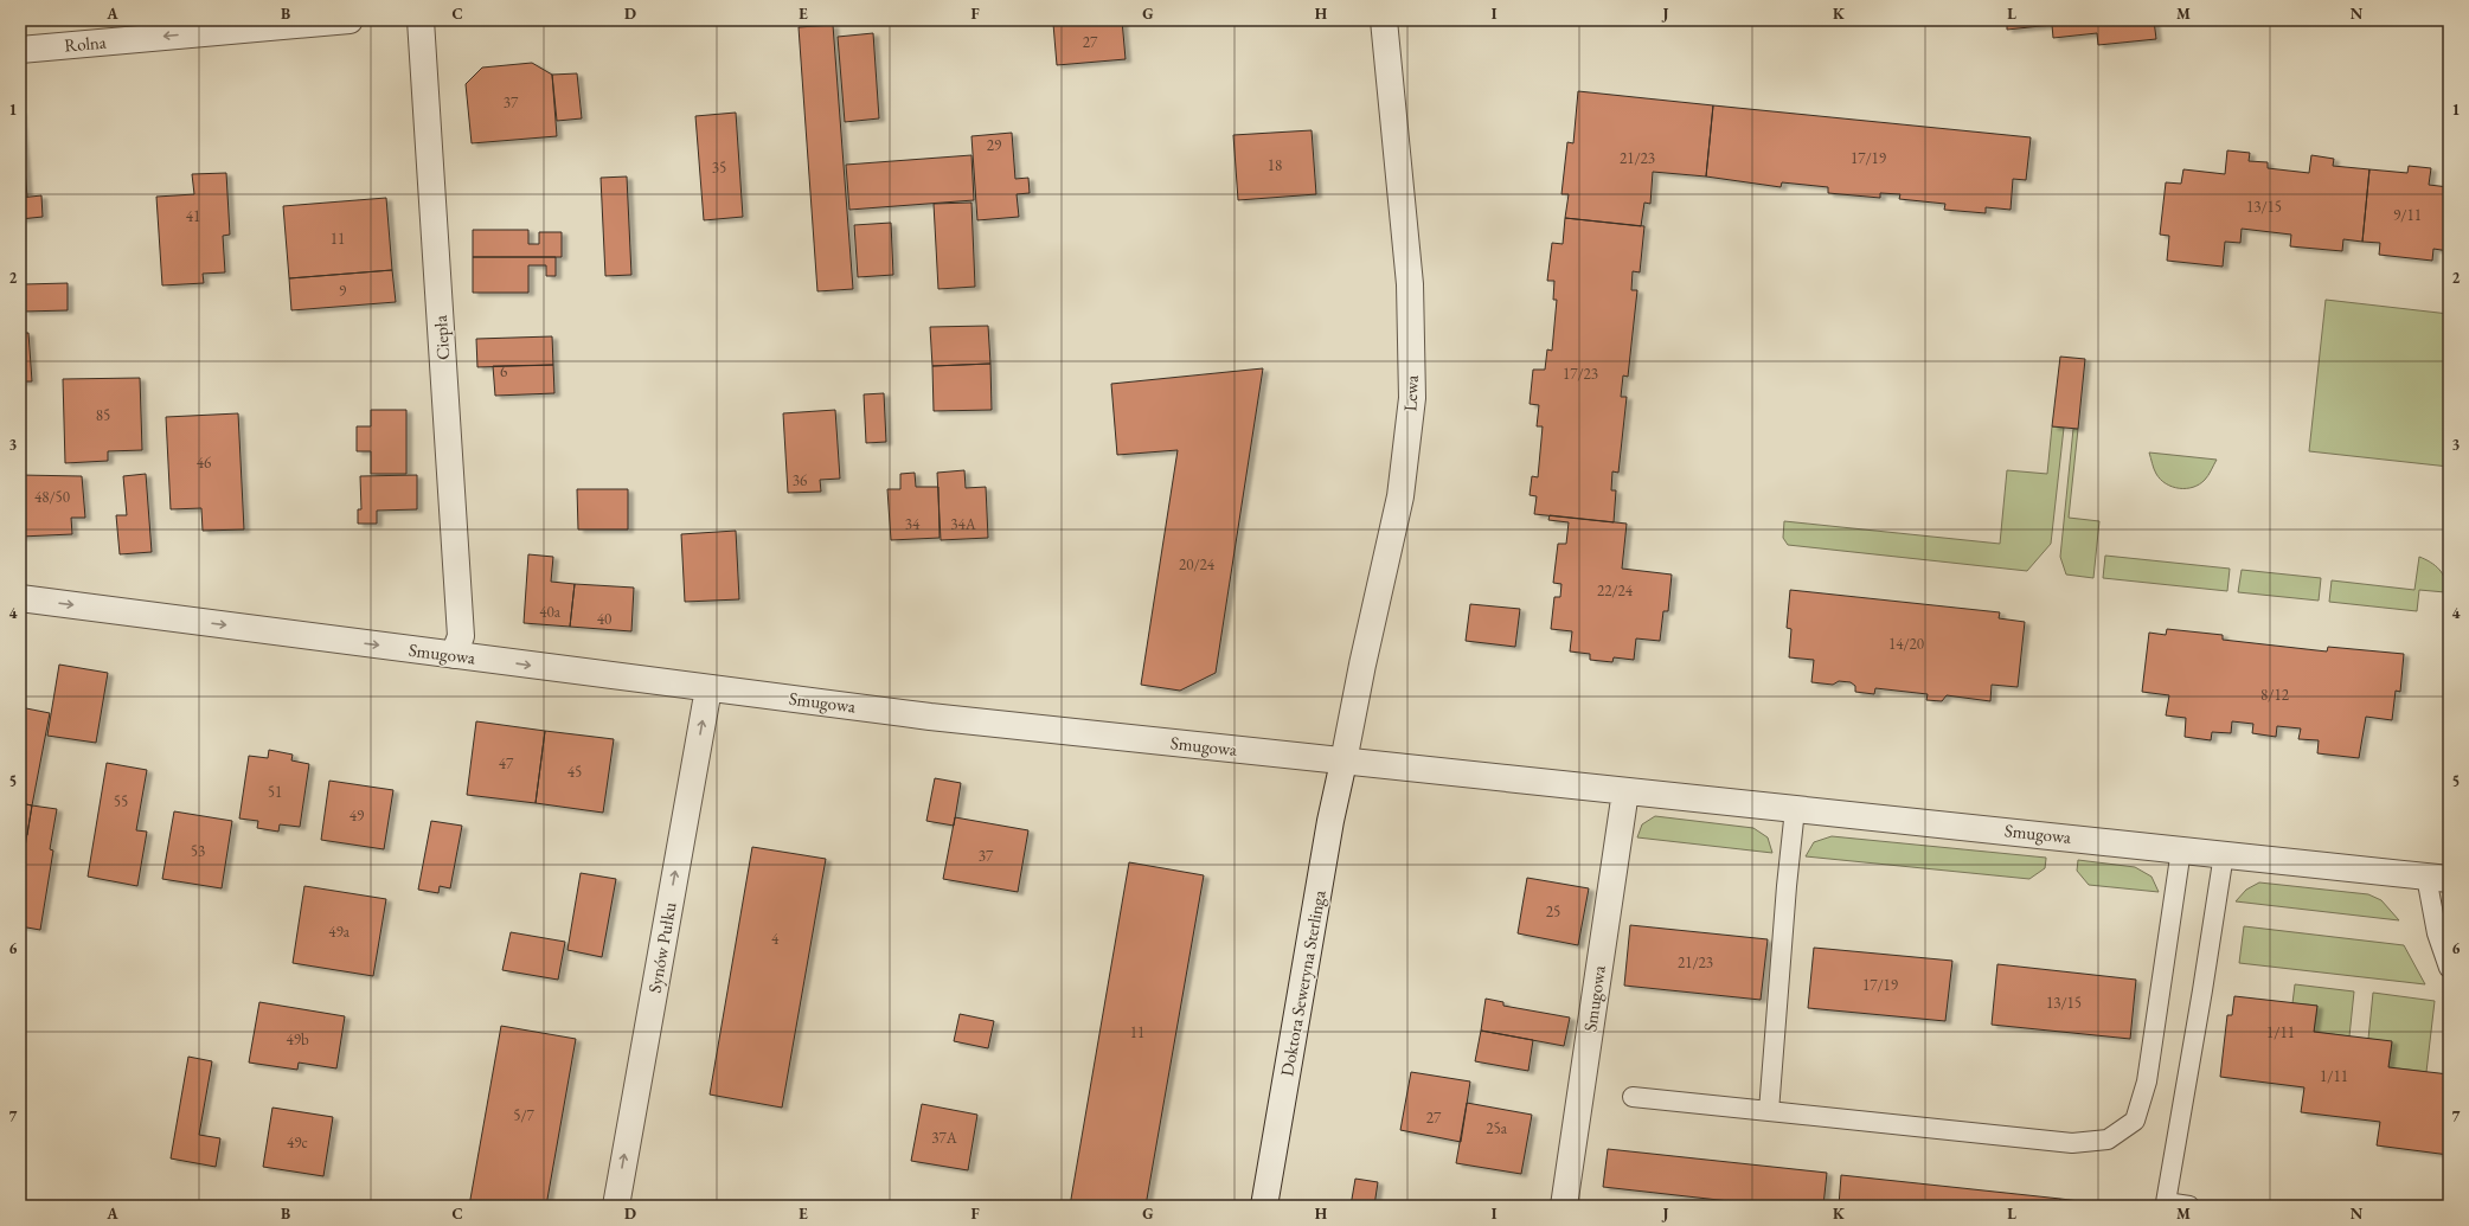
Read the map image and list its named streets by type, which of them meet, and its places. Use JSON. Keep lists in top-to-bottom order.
{
  "streets": {
    "street": [
      "Rolna",
      "Ciepła",
      "Lewa",
      "Smugowa",
      "Synów Pułku",
      "Doktora Seweryna Sterlinga"
    ]
  },
  "crossings": [
    ["Ciepła", "Smugowa"],
    ["Lewa", "Smugowa"],
    ["Lewa", "Doktora Seweryna Sterlinga"],
    ["Smugowa", "Synów Pułku"],
    ["Smugowa", "Doktora Seweryna Sterlinga"]
  ],
  "one_way": ["Rolna", "Synów Pułku"],
  "house_numbers": [
    "27",
    "37",
    "29",
    "21/23",
    "17/19",
    "18",
    "35",
    "13/15",
    "9/11",
    "41",
    "11",
    "9",
    "6",
    "17/23",
    "85",
    "46",
    "36",
    "48/50",
    "34",
    "34A",
    "20/24",
    "22/24",
    "40a",
    "40",
    "14/20",
    "8/12",
    "47",
    "45",
    "51",
    "55",
    "49",
    "53",
    "37",
    "25",
    "49a",
    "4",
    "21/23",
    "17/19",
    "13/15",
    "11",
    "1/11",
    "49b",
    "1/11",
    "5/7",
    "27",
    "25a",
    "37A",
    "49c"
  ],
  "grid": {
    "columns": [
      "A",
      "B",
      "C",
      "D",
      "E",
      "F",
      "G",
      "H",
      "I",
      "J",
      "K",
      "L",
      "M",
      "N"
    ],
    "rows": [
      "1",
      "2",
      "3",
      "4",
      "5",
      "6",
      "7"
    ]
  }
}
